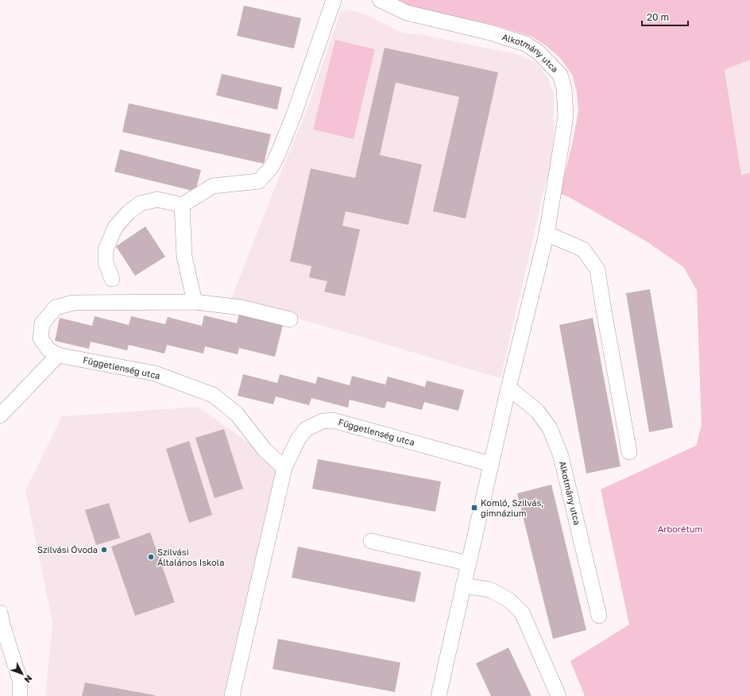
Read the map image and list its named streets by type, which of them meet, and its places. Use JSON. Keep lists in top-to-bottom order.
{
  "streets": {
    "street": ["Alkotmány utca", "Függetlenség utca"]
  },
  "crossings": [
    ["Alkotmány utca", "Függetlenség utca"]
  ],
  "parks": ["Arborétum"],
  "places": {
    "transit": ["Komló, Szilvás, gimnázium"],
    "other": ["Szilvási Óvoda", "Szilvási Általános Iskola"]
  },
  "scale_bar": "20 m",
  "north": "bottom right"
}
